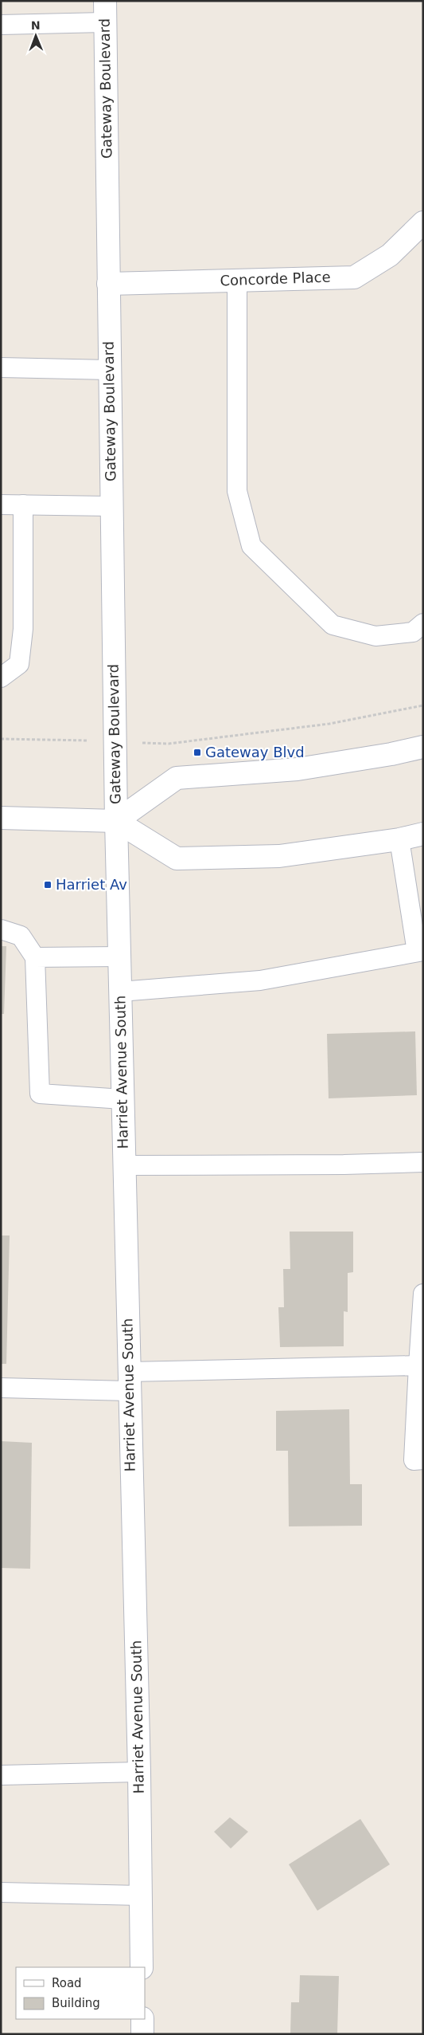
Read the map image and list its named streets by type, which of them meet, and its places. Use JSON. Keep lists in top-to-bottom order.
{
  "streets": {
    "street": ["Gateway Boulevard", "Concorde Place", "Harriet Avenue South"]
  },
  "crossings": [
    ["Gateway Boulevard", "Concorde Place"],
    ["Gateway Boulevard", "Harriet Avenue South"]
  ],
  "places": {
    "transit": ["Gateway Blvd", "Harriet Av"]
  },
  "legend": ["Road", "Building"],
  "north": "top"
}
